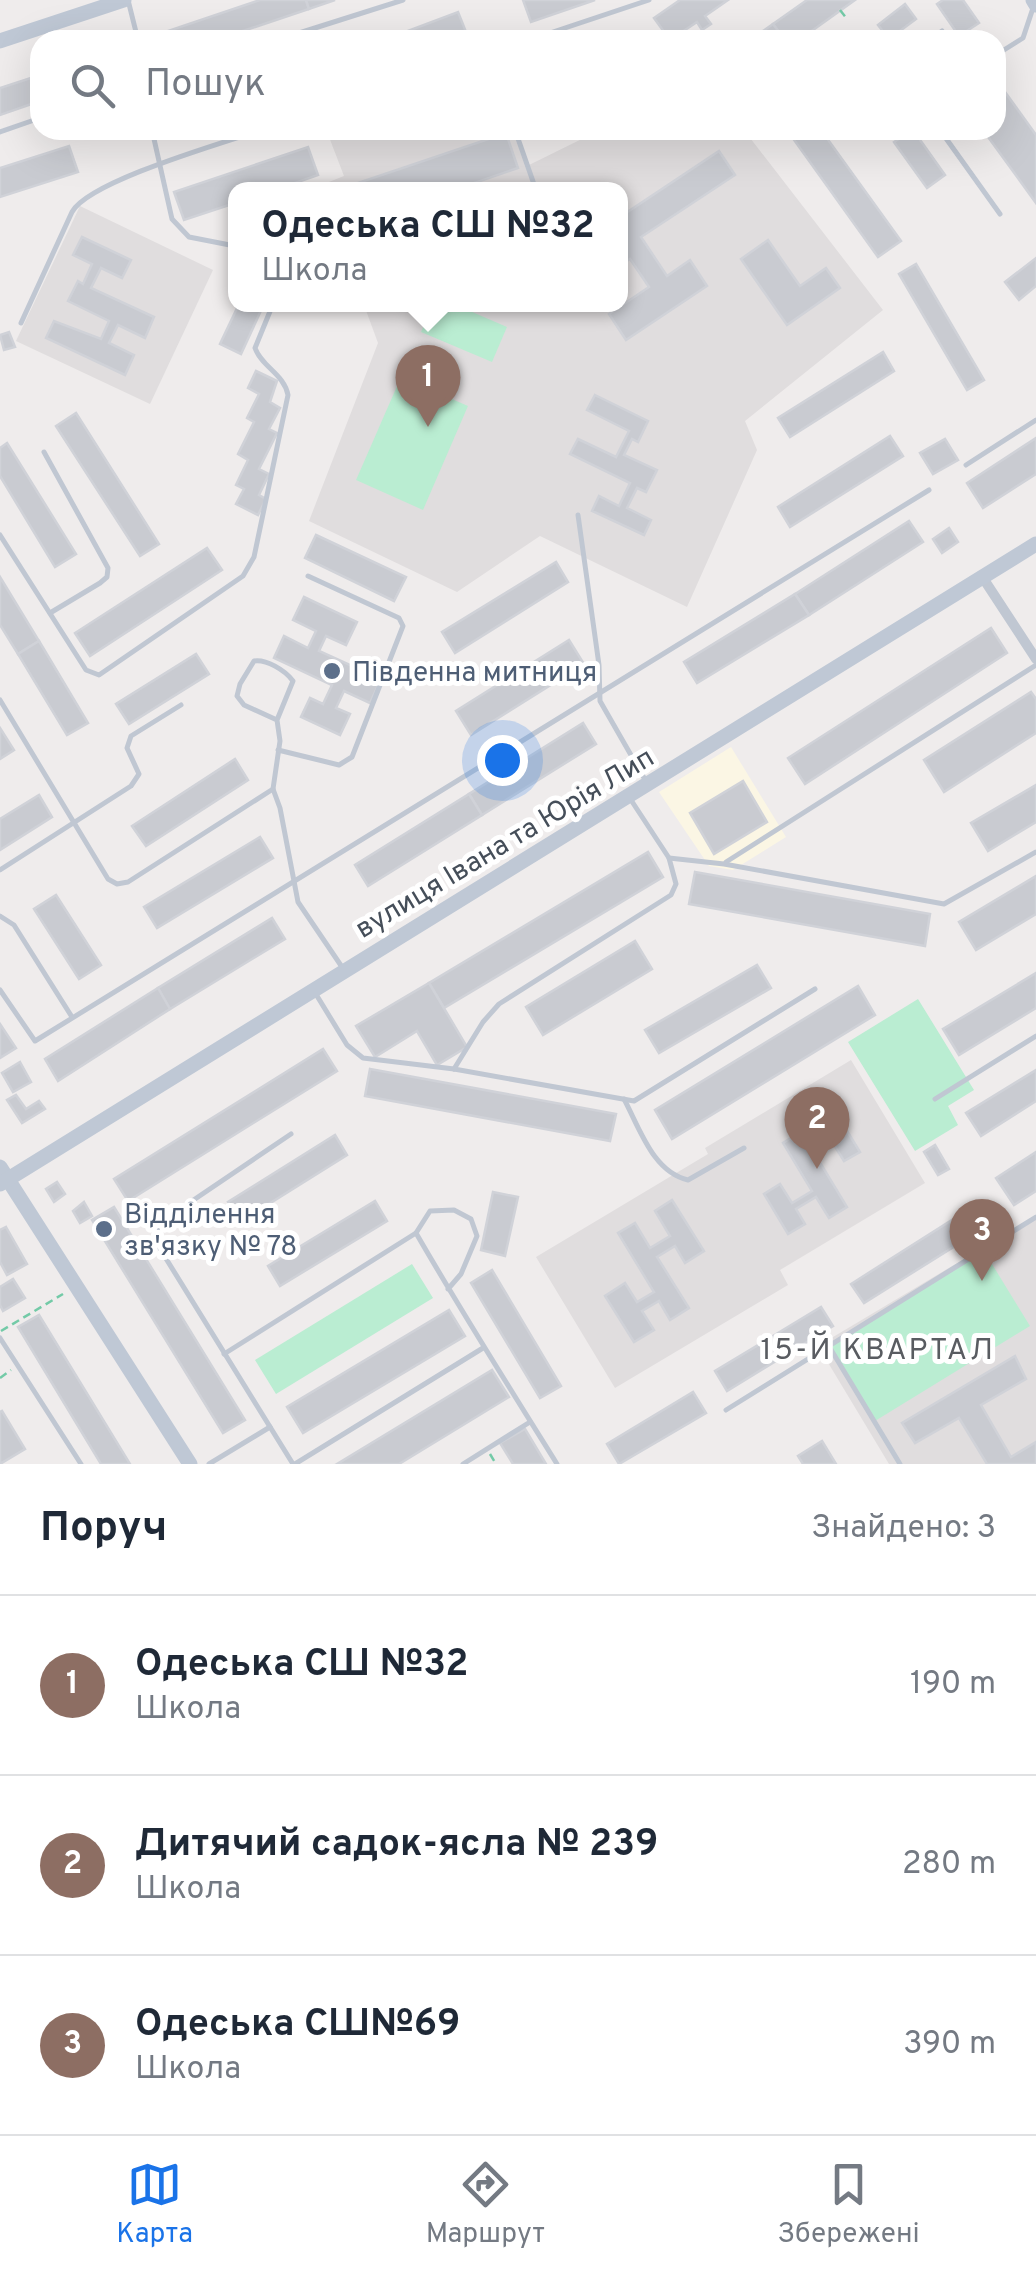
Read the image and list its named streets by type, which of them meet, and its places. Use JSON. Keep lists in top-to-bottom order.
{
  "streets": {
    "street": ["вулиця Івана та Юрія Лип"]
  },
  "districts": ["15-Й КВАРТАЛ"],
  "places": ["Південна митниця", "Відділення зв'язку № 78"],
  "page": {
    "search": "Пошук",
    "popup": ["Одеська СШ №32", "Школа"],
    "pins": ["1", "2", "3"],
    "heading": ["Поруч", "Знайдено: 3"],
    "list": [
      {
        "mark": "1",
        "name": "Одеська СШ №32",
        "note": "Школа",
        "value": "190 m"
      },
      {
        "mark": "2",
        "name": "Дитячий садок-ясла № 239",
        "note": "Школа",
        "value": "280 m"
      },
      {
        "mark": "3",
        "name": "Одеська СШ№69",
        "note": "Школа",
        "value": "390 m"
      }
    ],
    "nav": ["Карта", "Маршрут", "Збережені"]
  }
}
